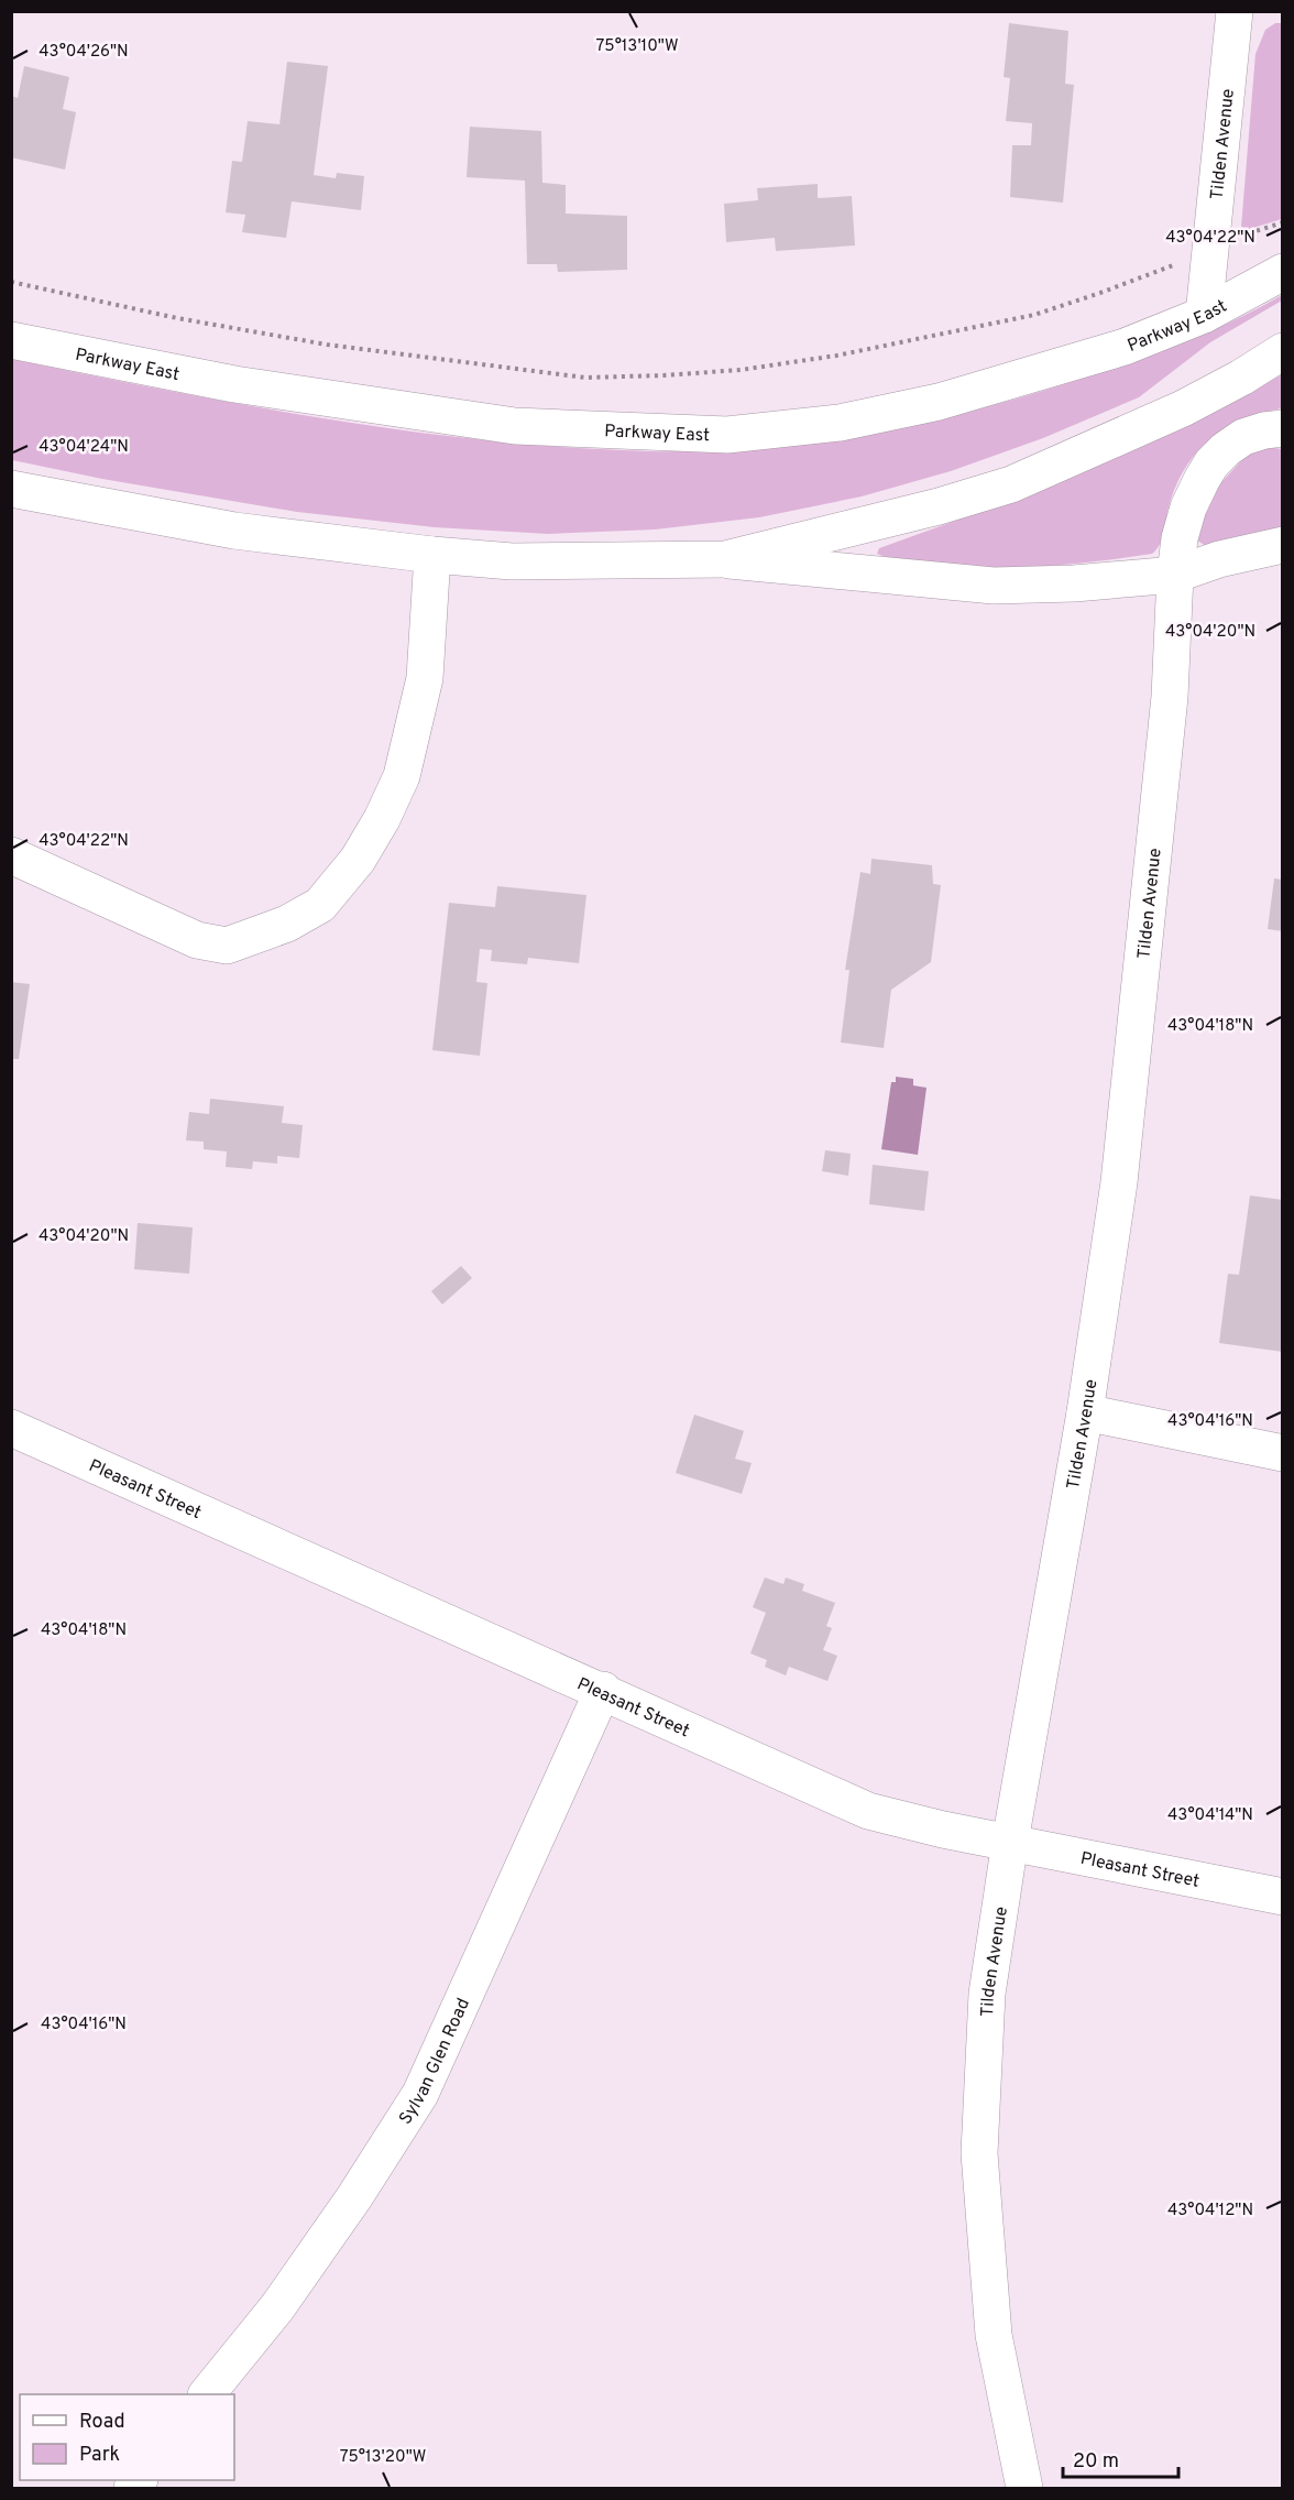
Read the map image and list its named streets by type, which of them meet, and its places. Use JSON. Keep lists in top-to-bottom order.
{
  "streets": {
    "street": [
      "Tilden Avenue",
      "Parkway East",
      "Pleasant Street",
      "Sylvan Glen Road"
    ]
  },
  "crossings": [
    ["Tilden Avenue", "Parkway East"],
    ["Tilden Avenue", "Pleasant Street"],
    ["Pleasant Street", "Sylvan Glen Road"]
  ],
  "legend": ["Road", "Park"],
  "scale_bar": "20 m",
  "coordinates": [
    "75°13'10\"W",
    "43°04'26\"N",
    "43°04'22\"N",
    "43°04'24\"N",
    "43°04'20\"N",
    "43°04'18\"N",
    "43°04'16\"N",
    "43°04'14\"N",
    "43°04'12\"N",
    "75°13'20\"W"
  ]
}
